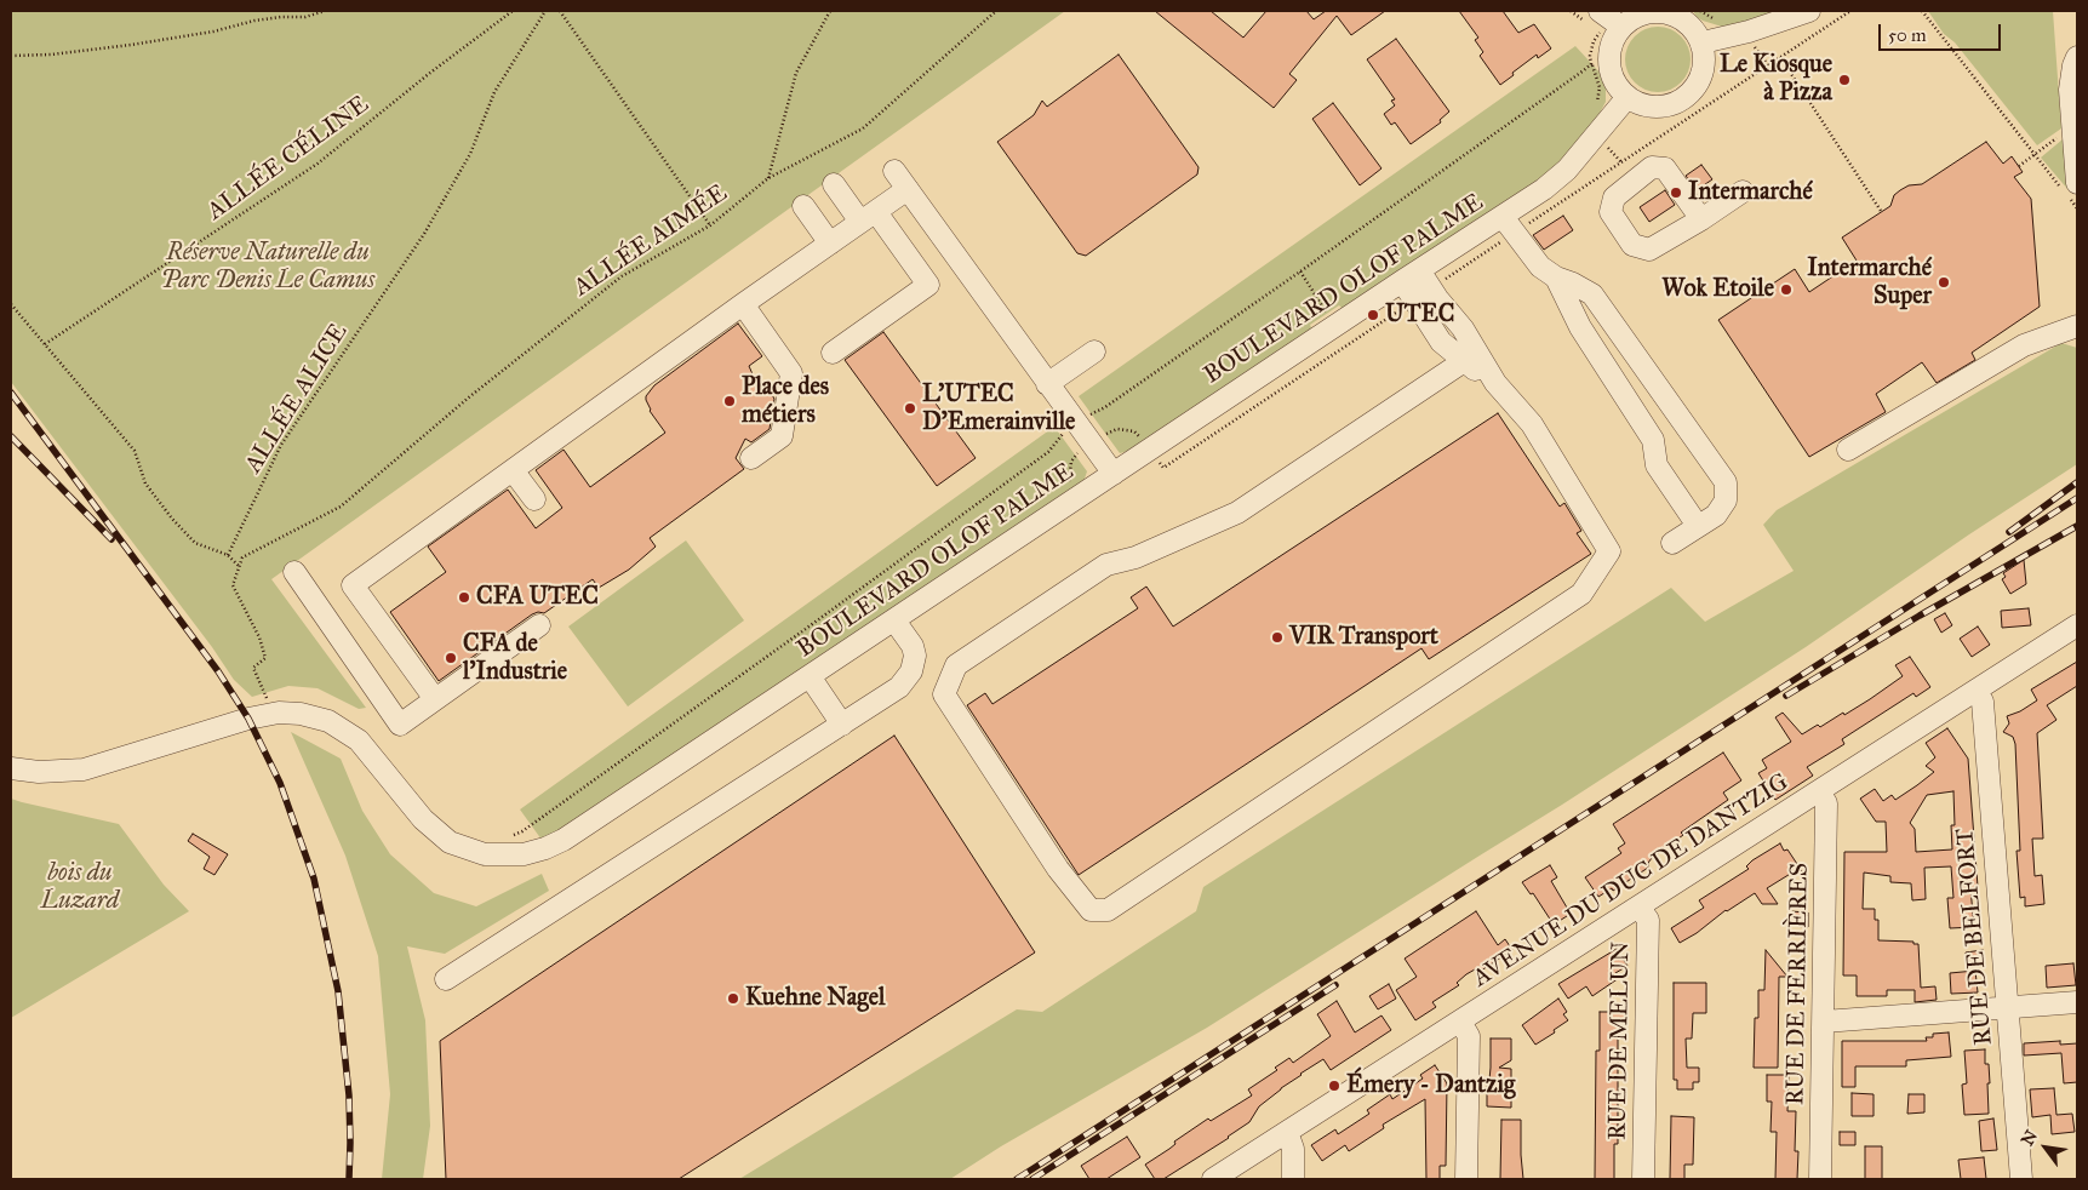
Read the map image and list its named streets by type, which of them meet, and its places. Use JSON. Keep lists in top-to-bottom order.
{
  "streets": {
    "street": [
      "BOULEVARD OLOF PALME",
      "AVENUE DU DUC DE DANTZIG",
      "RUE DE BELFORT",
      "RUE DE FERRIÈRES",
      "RUE DE MELUN"
    ],
    "path": ["ALLÉE CÉLINE", "ALLÉE AIMÉE", "ALLÉE ALICE"]
  },
  "crossings": [
    ["AVENUE DU DUC DE DANTZIG", "RUE DE BELFORT"],
    ["AVENUE DU DUC DE DANTZIG", "RUE DE FERRIÈRES"],
    ["AVENUE DU DUC DE DANTZIG", "RUE DE MELUN"]
  ],
  "parks": ["Réserve Naturelle du Parc Denis Le Camus", "bois du Luzard"],
  "places": [
    "Le Kiosque à Pizza",
    "Intermarché",
    "Intermarché Super",
    "Wok Etoile",
    "UTEC",
    "Place des métiers",
    "L'UTEC D'Emerainville",
    "CFA UTEC",
    "VIR Transport",
    "CFA de l'Industrie",
    "Kuehne Nagel",
    "Émery - Dantzig"
  ],
  "scale_bar": "50 m",
  "north": "top left"
}
